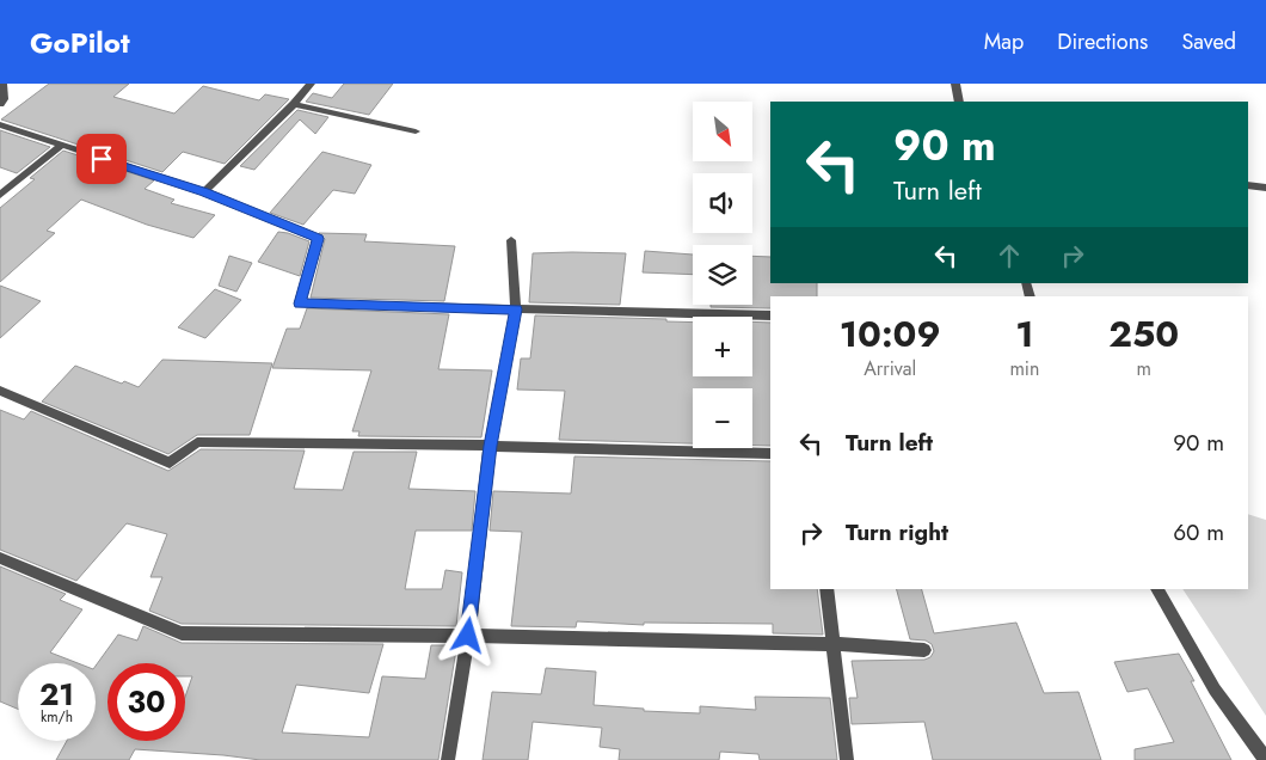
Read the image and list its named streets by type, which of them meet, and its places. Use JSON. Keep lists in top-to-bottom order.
{
  "north": "bottom right",
  "page": {
    "header": "GoPilot",
    "nav": ["Map", "Directions", "Saved"],
    "map_buttons": ["+", "−"],
    "turn": ["90 m", "Turn left"],
    "eta": [
      "10:09",
      "Arrival",
      "1",
      "min",
      "250",
      "m"
    ],
    "list": [
      {
        "name": "Turn left",
        "value": "90 m"
      },
      {
        "name": "Turn right",
        "value": "60 m"
      }
    ],
    "speed": "21 km/h",
    "limit": "30"
  }
}
